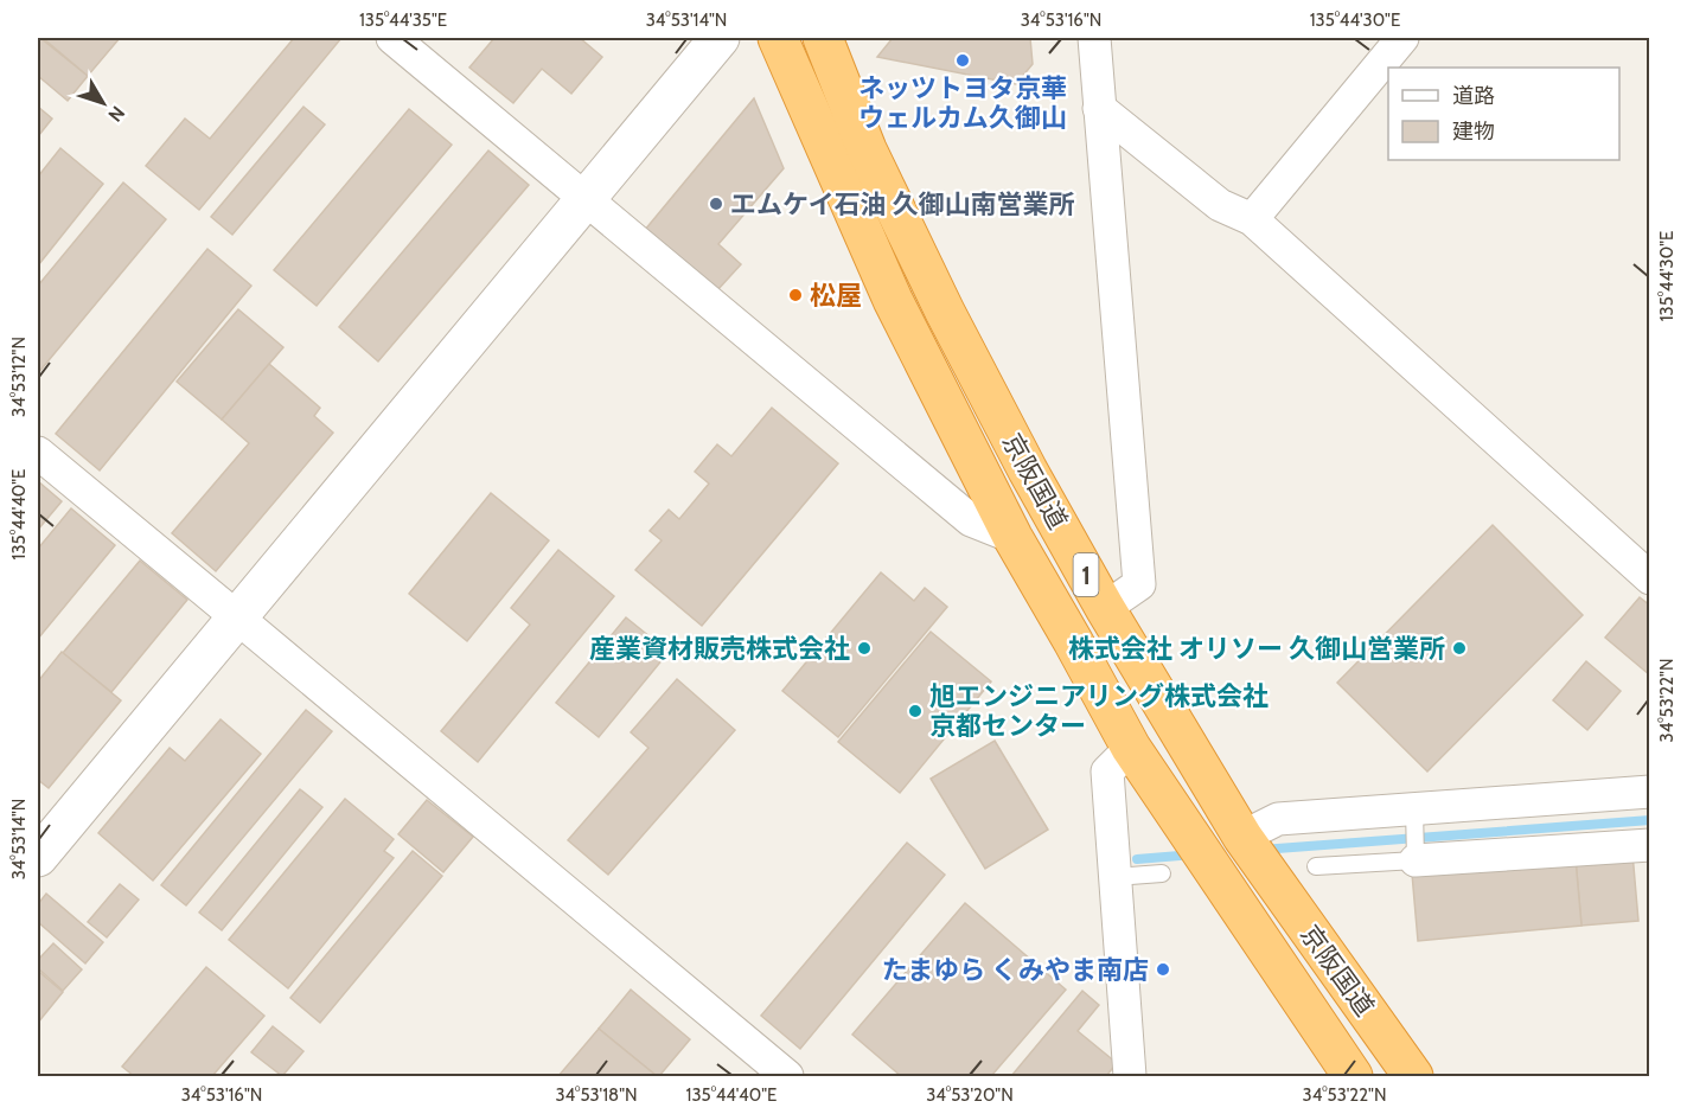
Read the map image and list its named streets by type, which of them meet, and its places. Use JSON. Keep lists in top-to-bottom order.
{
  "streets": {
    "highway": ["京阪国道", "1"]
  },
  "places": [
    "ネッツトヨタ京華 ウェルカム久御山",
    "エムケイ石油 久御山南営業所",
    "松屋",
    "産業資材販売株式会社",
    "株式会社 オリソー 久御山営業所",
    "旭エンジニアリング株式会社 京都センター",
    "たまゆら くみやま南店"
  ],
  "legend": ["道路", "建物"],
  "north": "bottom right",
  "coordinates": [
    "135°44'35\"E",
    "34°53'14\"N",
    "34°53'16\"N",
    "135°44'30\"E",
    "34°53'12\"N",
    "135°44'40\"E",
    "34°53'22\"N",
    "34°53'18\"N",
    "34°53'20\"N"
  ]
}
